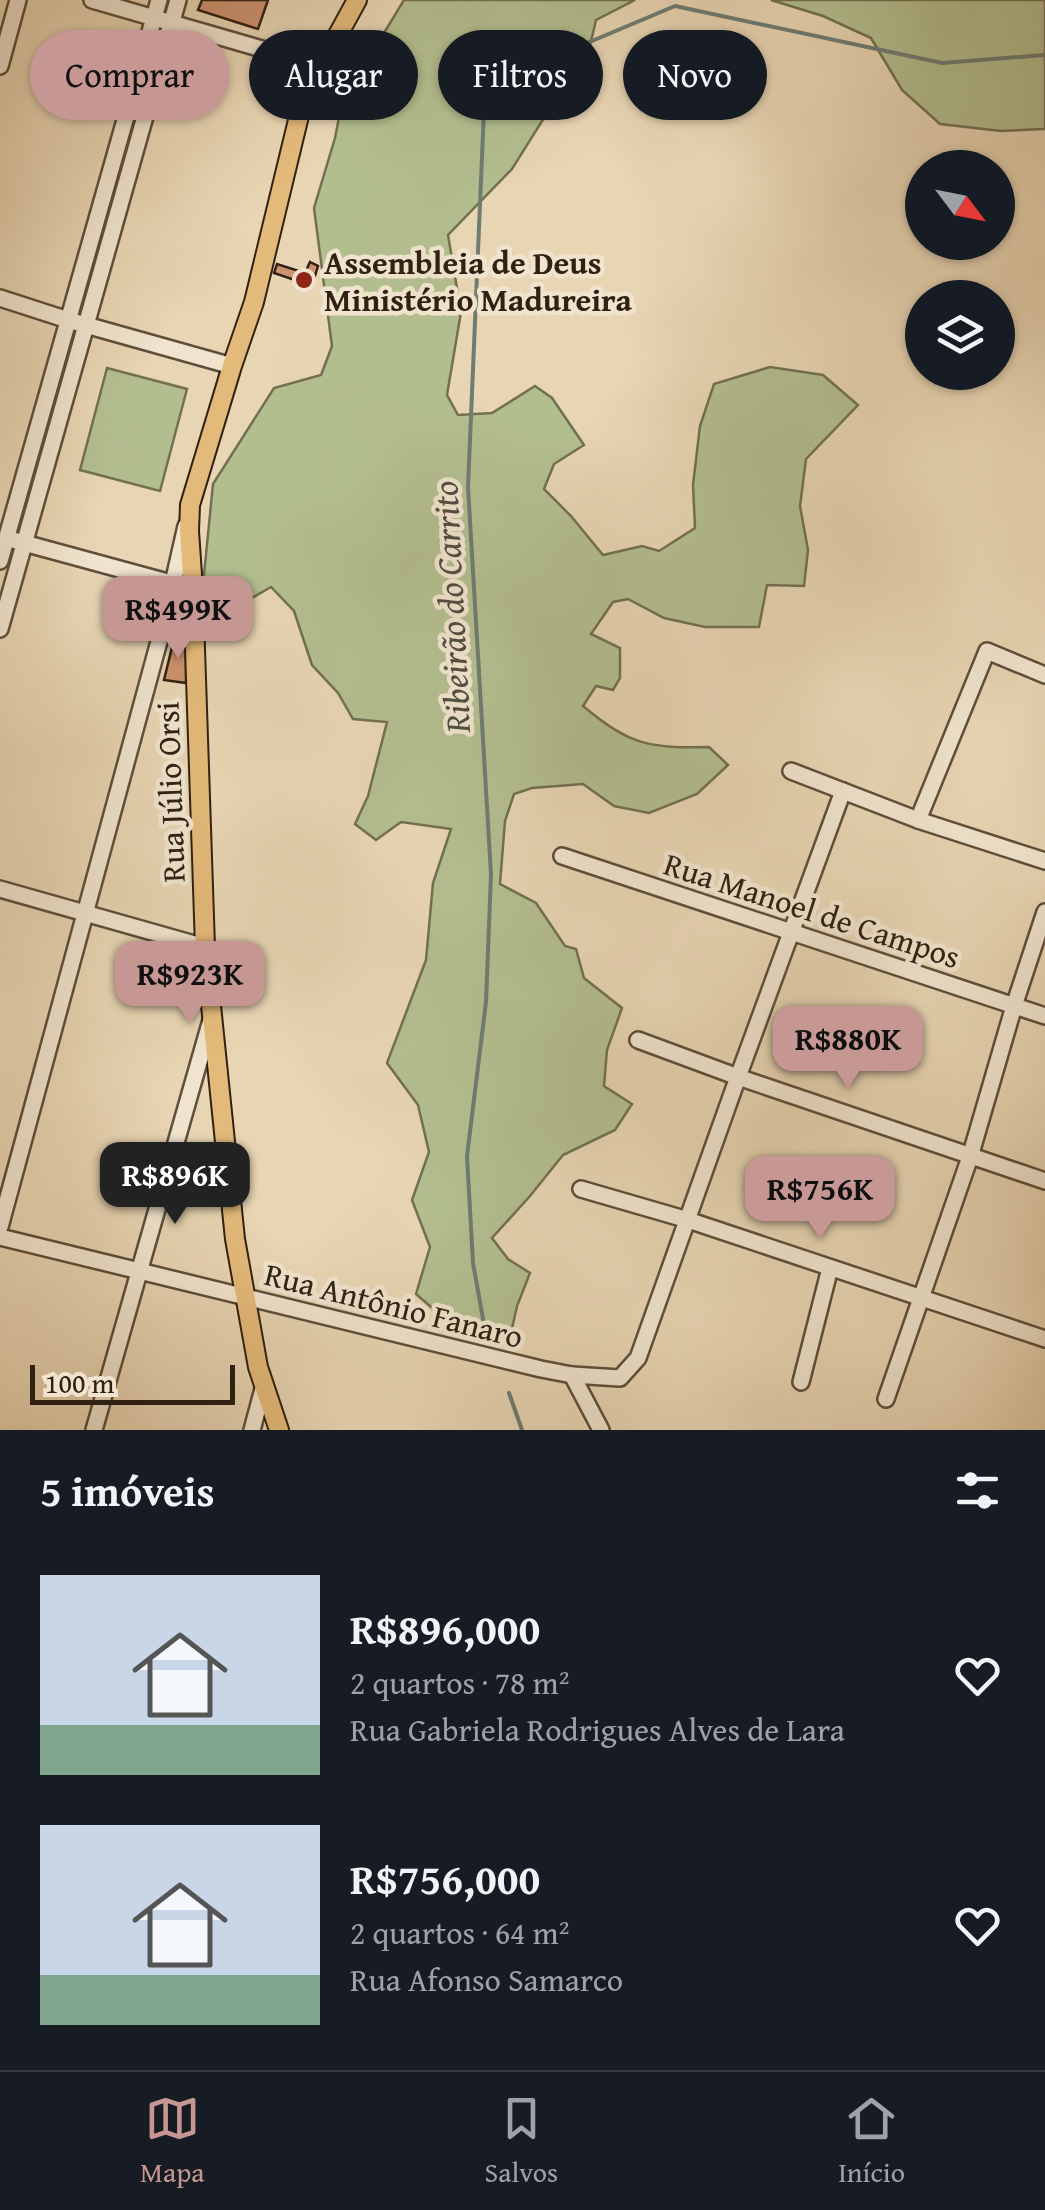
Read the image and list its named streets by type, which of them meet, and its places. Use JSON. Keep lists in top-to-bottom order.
{
  "streets": {
    "main road": ["Rua Júlio Orsi"],
    "street": ["Rua Manoel de Campos", "Rua Antônio Fanaro"]
  },
  "crossings": [
    ["Rua Júlio Orsi", "Rua Antônio Fanaro"]
  ],
  "water": ["Ribeirão do Carrito"],
  "places": ["Assembleia de Deus Ministério Madureira"],
  "scale_bar": "100 m",
  "north": "bottom right",
  "page": {
    "chip": [
      "Comprar",
      "Alugar",
      "Filtros",
      "Novo"
    ],
    "price": [
      "R$499K",
      "R$923K",
      "R$880K",
      "R$896K",
      "R$756K"
    ],
    "scale": "100 m",
    "heading": "5 imóveis",
    "list": [
      {
        "name": "R$896,000",
        "note": "2 quartos · 78 m² · Rua Gabriela Rodrigues Alves de Lara"
      },
      {
        "name": "R$756,000",
        "note": "2 quartos · 64 m² · Rua Afonso Samarco"
      }
    ],
    "tabs": ["Mapa", "Salvos", "Início"]
  }
}
